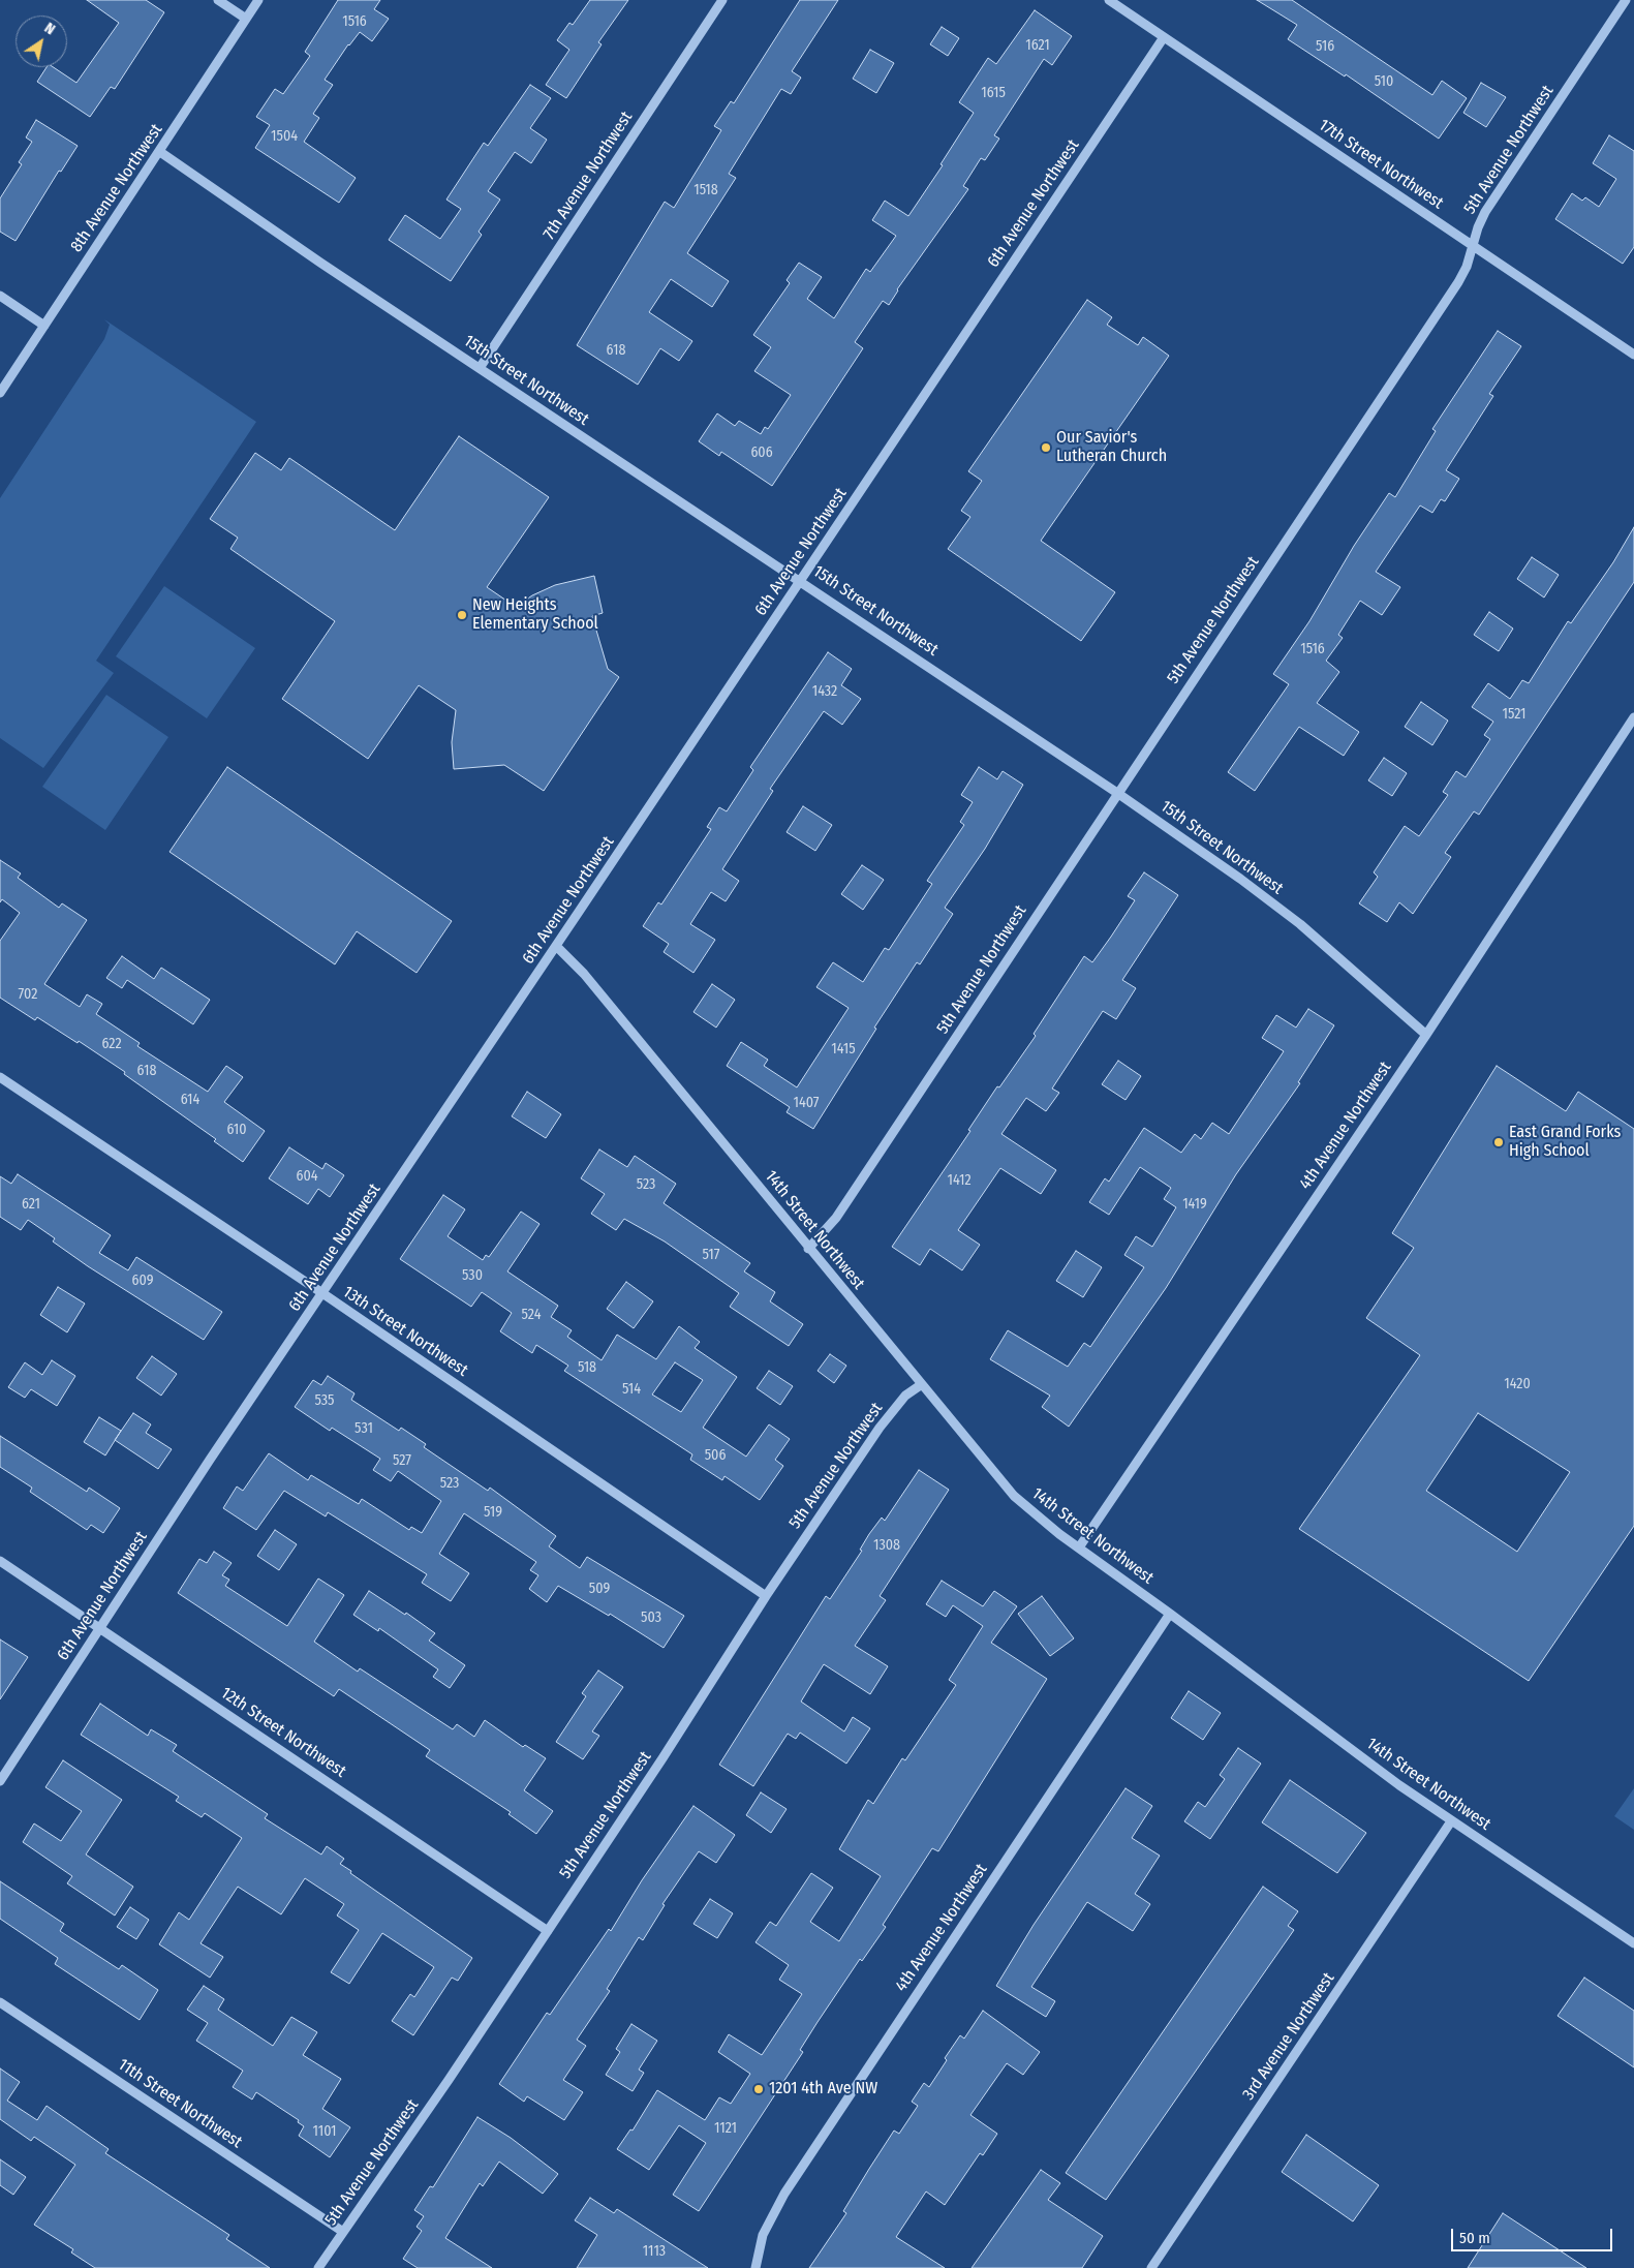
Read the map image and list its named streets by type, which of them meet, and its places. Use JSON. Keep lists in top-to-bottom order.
{
  "streets": {
    "street": [
      "5th Avenue Northwest",
      "17th Street Northwest",
      "7th Avenue Northwest",
      "8th Avenue Northwest",
      "6th Avenue Northwest",
      "15th Street Northwest",
      "4th Avenue Northwest",
      "14th Street Northwest",
      "13th Street Northwest",
      "12th Street Northwest",
      "3rd Avenue Northwest",
      "11th Street Northwest"
    ]
  },
  "crossings": [
    ["5th Avenue Northwest", "17th Street Northwest"],
    ["5th Avenue Northwest", "15th Street Northwest"],
    ["5th Avenue Northwest", "14th Street Northwest"],
    ["5th Avenue Northwest", "13th Street Northwest"],
    ["5th Avenue Northwest", "12th Street Northwest"],
    ["5th Avenue Northwest", "11th Street Northwest"],
    ["17th Street Northwest", "6th Avenue Northwest"],
    ["7th Avenue Northwest", "15th Street Northwest"],
    ["8th Avenue Northwest", "15th Street Northwest"],
    ["6th Avenue Northwest", "15th Street Northwest"],
    ["6th Avenue Northwest", "14th Street Northwest"],
    ["6th Avenue Northwest", "13th Street Northwest"],
    ["6th Avenue Northwest", "12th Street Northwest"],
    ["15th Street Northwest", "4th Avenue Northwest"],
    ["4th Avenue Northwest", "14th Street Northwest"],
    ["14th Street Northwest", "3rd Avenue Northwest"]
  ],
  "places": [
    "Our Savior's Lutheran Church",
    "New Heights Elementary School",
    "East Grand Forks High School",
    "1201 4th Ave NW"
  ],
  "house_numbers": [
    "1516",
    "1621",
    "516",
    "510",
    "1615",
    "1504",
    "1518",
    "618",
    "606",
    "1516",
    "1432",
    "1521",
    "702",
    "622",
    "1415",
    "618",
    "614",
    "1407",
    "610",
    "604",
    "1412",
    "523",
    "621",
    "1419",
    "517",
    "530",
    "609",
    "524",
    "518",
    "1420",
    "514",
    "535",
    "531",
    "506",
    "527",
    "523",
    "519",
    "1308",
    "509",
    "503",
    "1121",
    "1101",
    "1113"
  ],
  "scale_bar": "50 m",
  "north": "top right"
}
